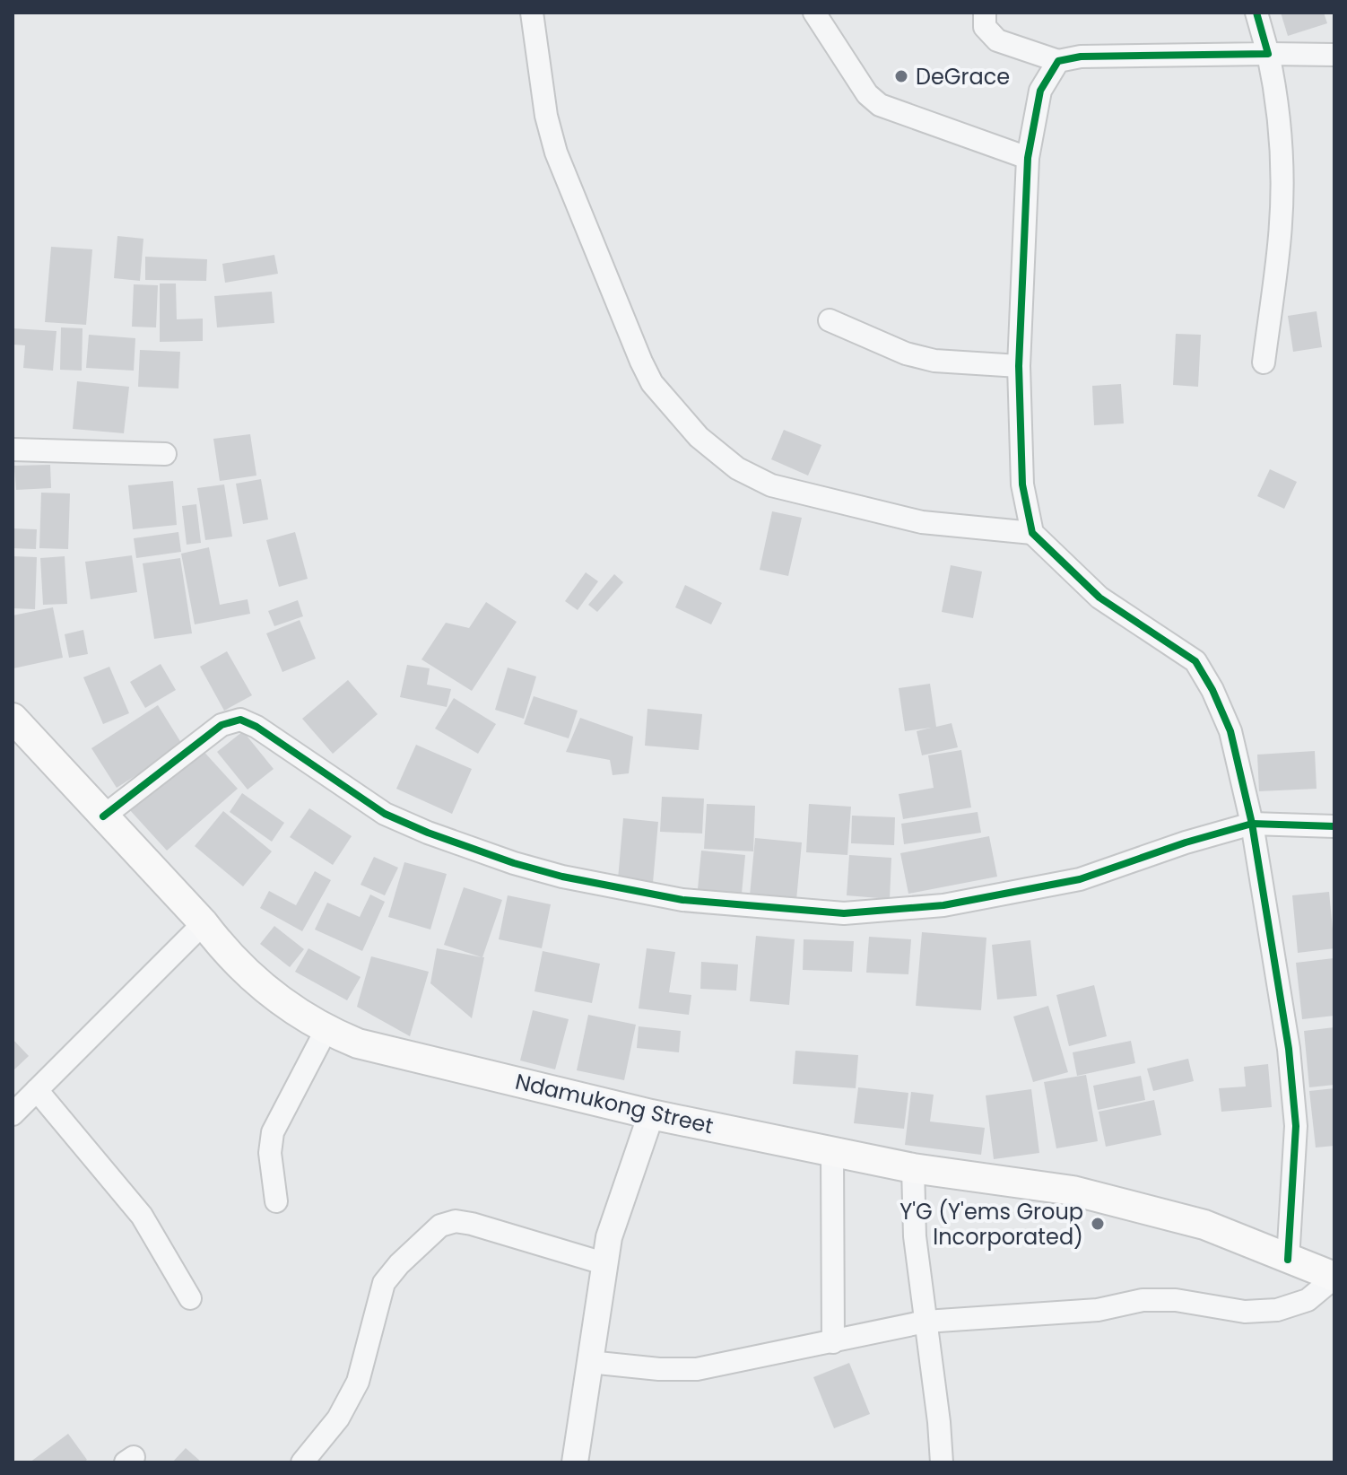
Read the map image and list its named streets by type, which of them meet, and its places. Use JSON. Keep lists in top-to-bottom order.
{
  "streets": {
    "main road": ["Ndamukong Street"]
  },
  "places": ["DeGrace", "Y'G (Y'ems Group Incorporated)"]
}
